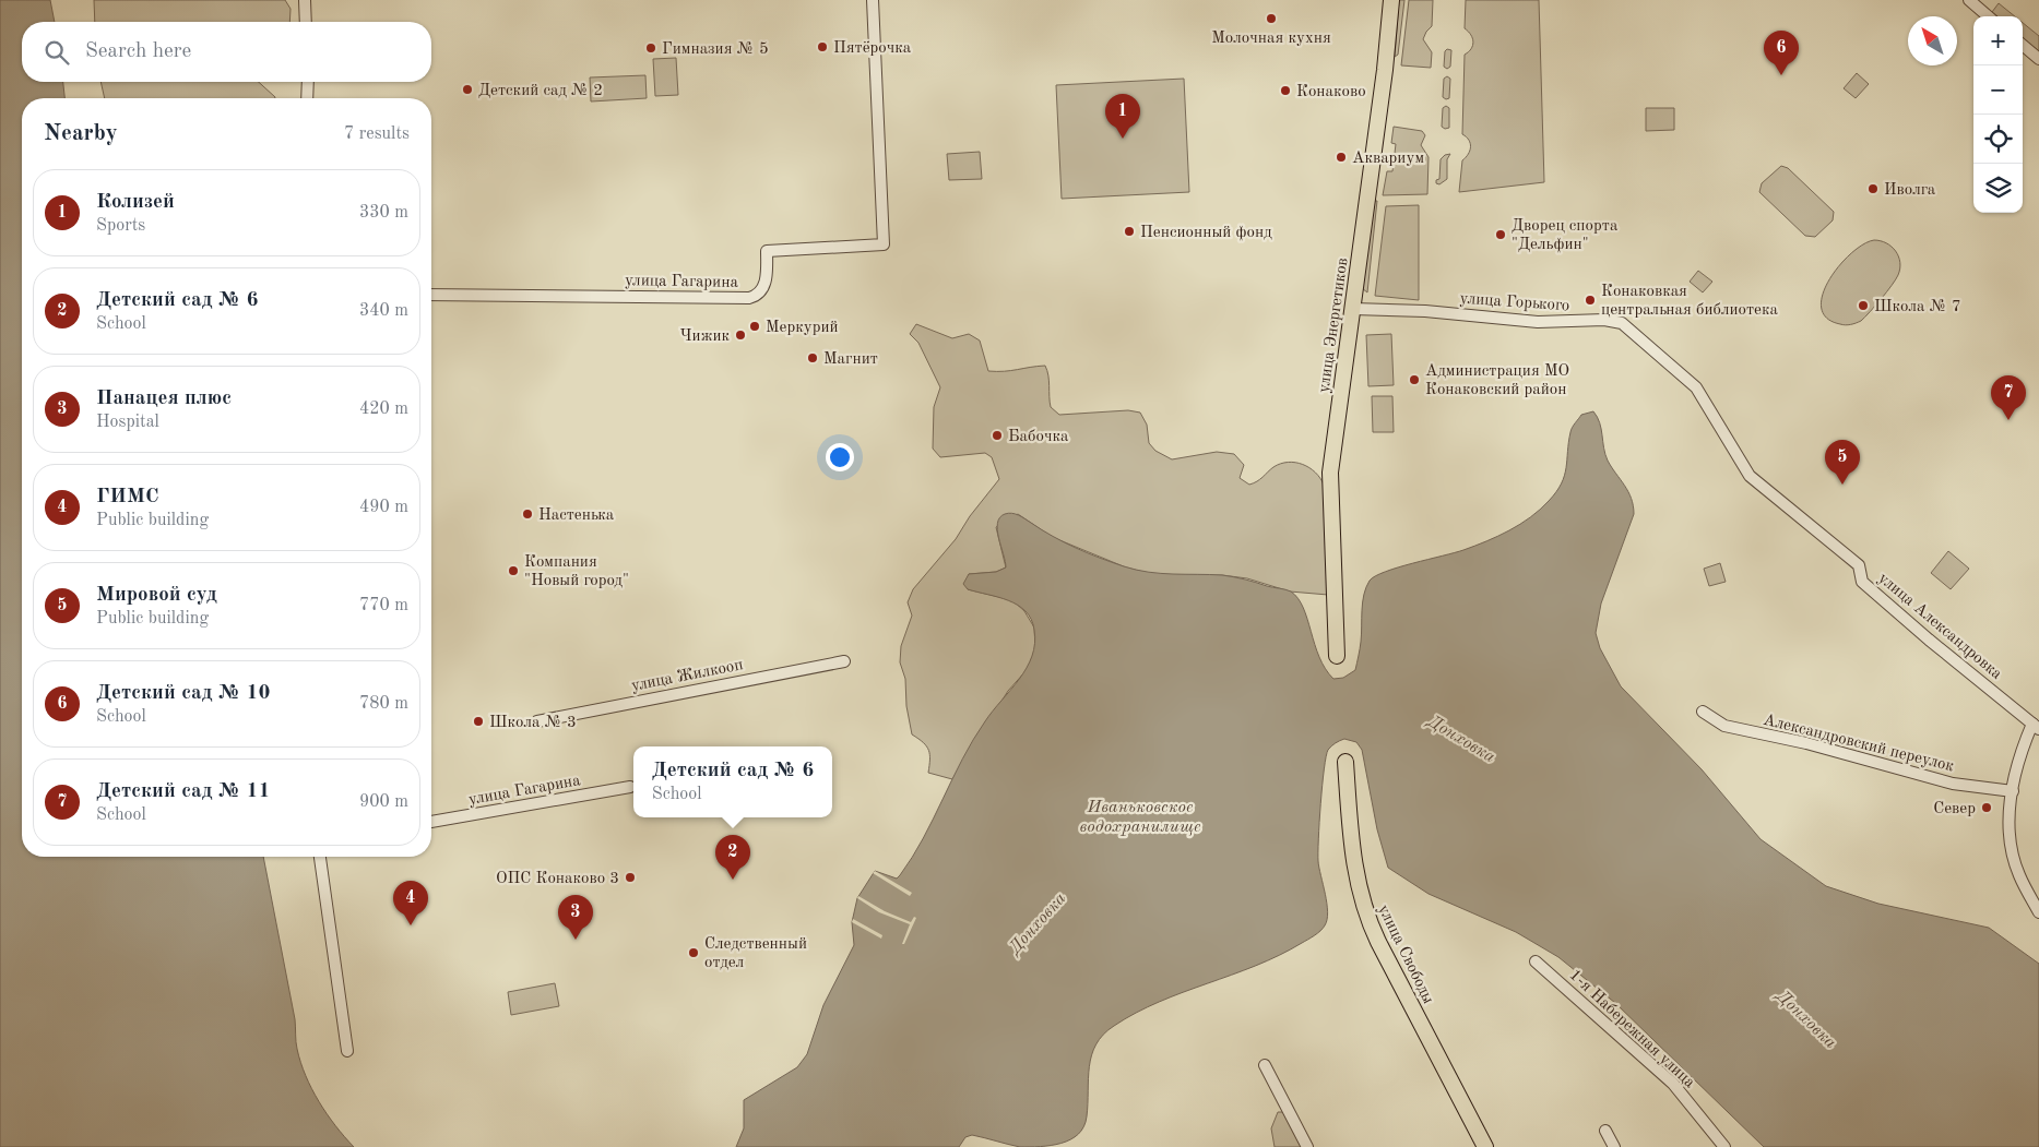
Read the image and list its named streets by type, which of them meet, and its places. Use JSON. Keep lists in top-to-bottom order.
{
  "streets": {
    "main road": ["улица Энергетиков", "улица Свободы"],
    "street": [
      "улица Гагарина",
      "улица Горького",
      "улица Александровка",
      "улица Жилкооп",
      "Александровский переулок",
      "1-я Набережная улица"
    ]
  },
  "crossings": [
    ["улица Горького", "улица Энергетиков"],
    ["улица Горького", "улица Александровка"]
  ],
  "water": ["Донховка", "Иваньковское водохранилище"],
  "places": [
    "Молочная кухня",
    "Пятёрочка",
    "Гимназия № 5",
    "Детский сад № 2",
    "Конаково",
    "Аквариум",
    "Иволга",
    "Пенсионный фонд",
    "Дворец спорта \"Дельфин\"",
    "Конаковкая центральная библиотека",
    "Школа № 7",
    "Меркурий",
    "Чижик",
    "Магнит",
    "Администрация МО Конаковский район",
    "Бабочка",
    "Настенька",
    "Компания \"Новый город\"",
    "Школа № 3",
    "Север",
    "ОПС Конаково 3",
    "Следственный отдел"
  ],
  "north": "top left",
  "page": {
    "map_buttons": ["+", "−"],
    "search": "Search here",
    "pins": [
      "6",
      "1",
      "7",
      "5",
      "2",
      "4",
      "3"
    ],
    "heading": ["Nearby", "7 results"],
    "list": [
      {
        "mark": "1",
        "name": "Колизей",
        "note": "Sports",
        "value": "330 m"
      },
      {
        "mark": "2",
        "name": "Детский сад № 6",
        "note": "School",
        "value": "340 m"
      },
      {
        "mark": "3",
        "name": "Панацея плюс",
        "note": "Hospital",
        "value": "420 m"
      },
      {
        "mark": "4",
        "name": "ГИМС",
        "note": "Public building",
        "value": "490 m"
      },
      {
        "mark": "5",
        "name": "Мировой суд",
        "note": "Public building",
        "value": "770 m"
      },
      {
        "mark": "6",
        "name": "Детский сад № 10",
        "note": "School",
        "value": "780 m"
      },
      {
        "mark": "7",
        "name": "Детский сад № 11",
        "note": "School",
        "value": "900 m"
      }
    ],
    "popup": ["Детский сад № 6", "School"]
  }
}
